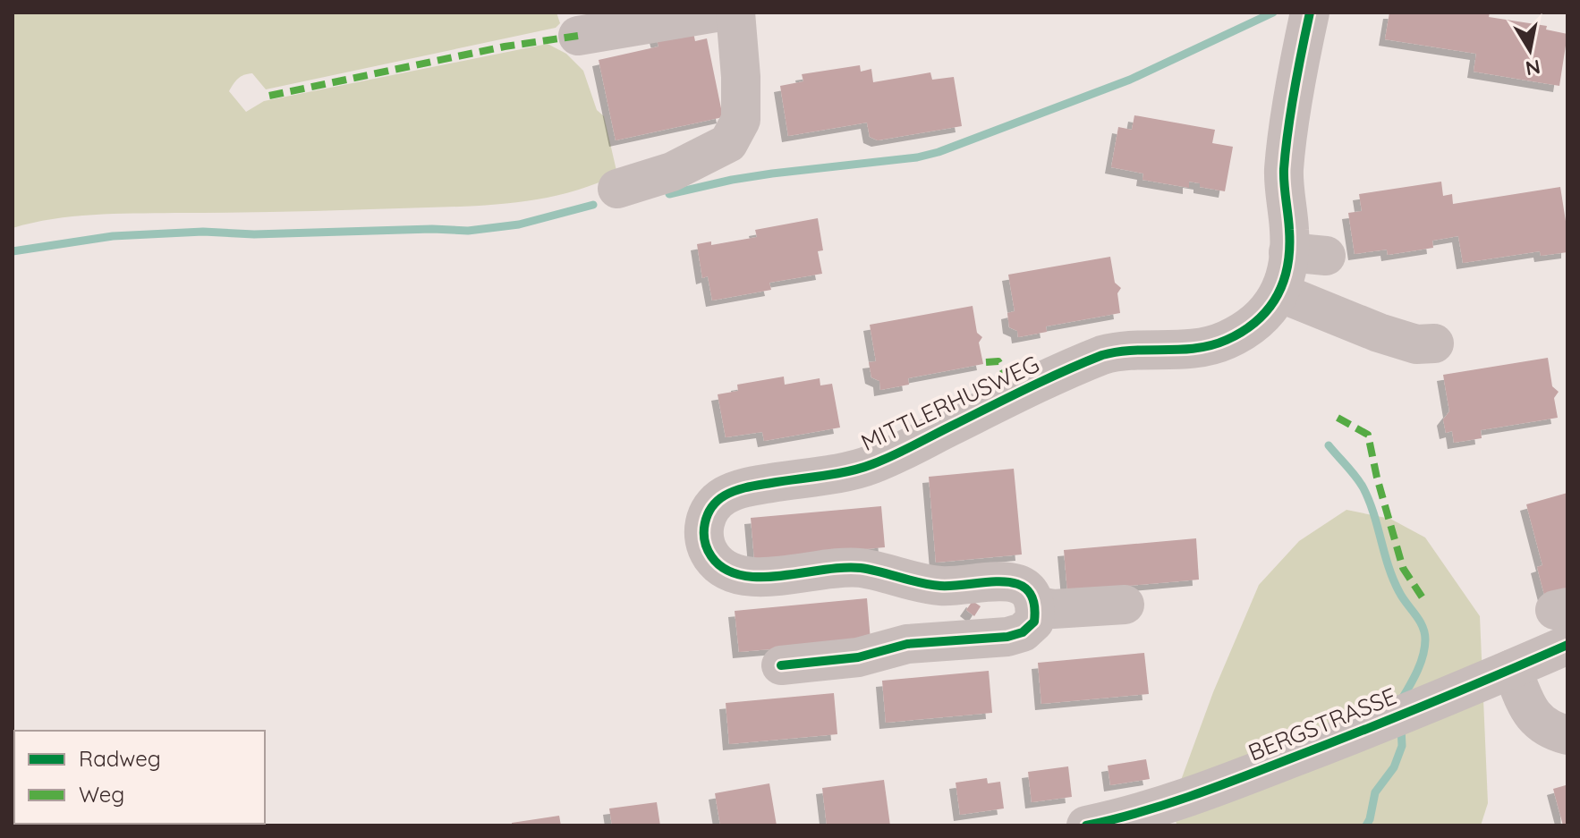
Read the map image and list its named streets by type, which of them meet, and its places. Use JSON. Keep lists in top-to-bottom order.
{
  "streets": {
    "street": ["MITTLERHUSWEG", "BERGSTRASSE"]
  },
  "legend": ["Radweg", "Weg"],
  "north": "bottom"
}
